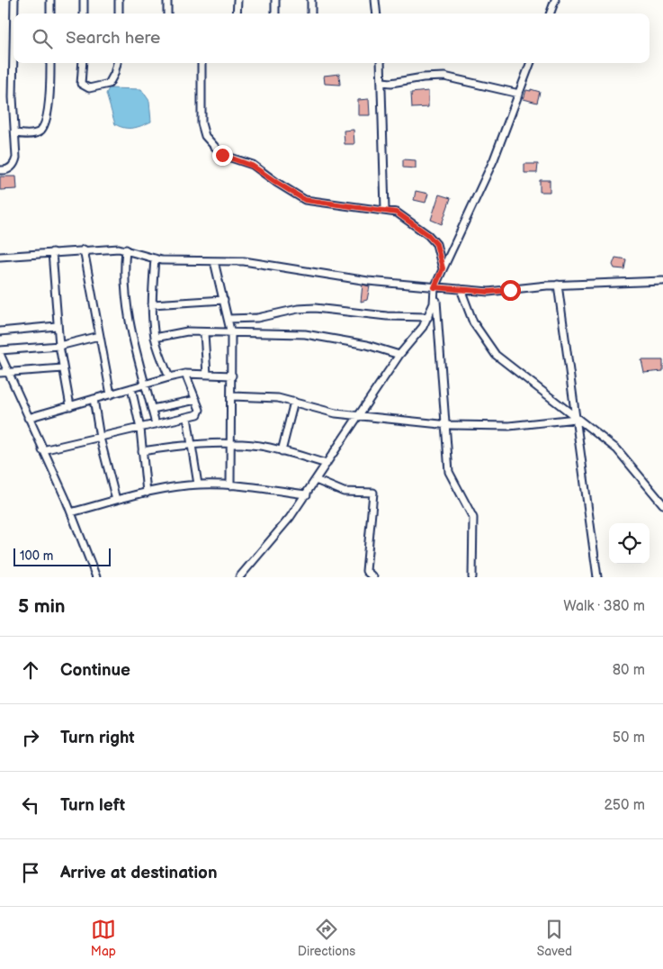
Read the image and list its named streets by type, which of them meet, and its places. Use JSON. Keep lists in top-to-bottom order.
{
  "scale_bar": "100 m",
  "page": {
    "search": "Search here",
    "scale": "100 m",
    "heading": ["5 min", "Walk · 380 m"],
    "list": [
      ["Continue", "80 m"],
      ["Turn right", "50 m"],
      ["Turn left", "250 m"],
      "Arrive at destination"
    ],
    "nav": ["Map", "Directions", "Saved"]
  }
}
